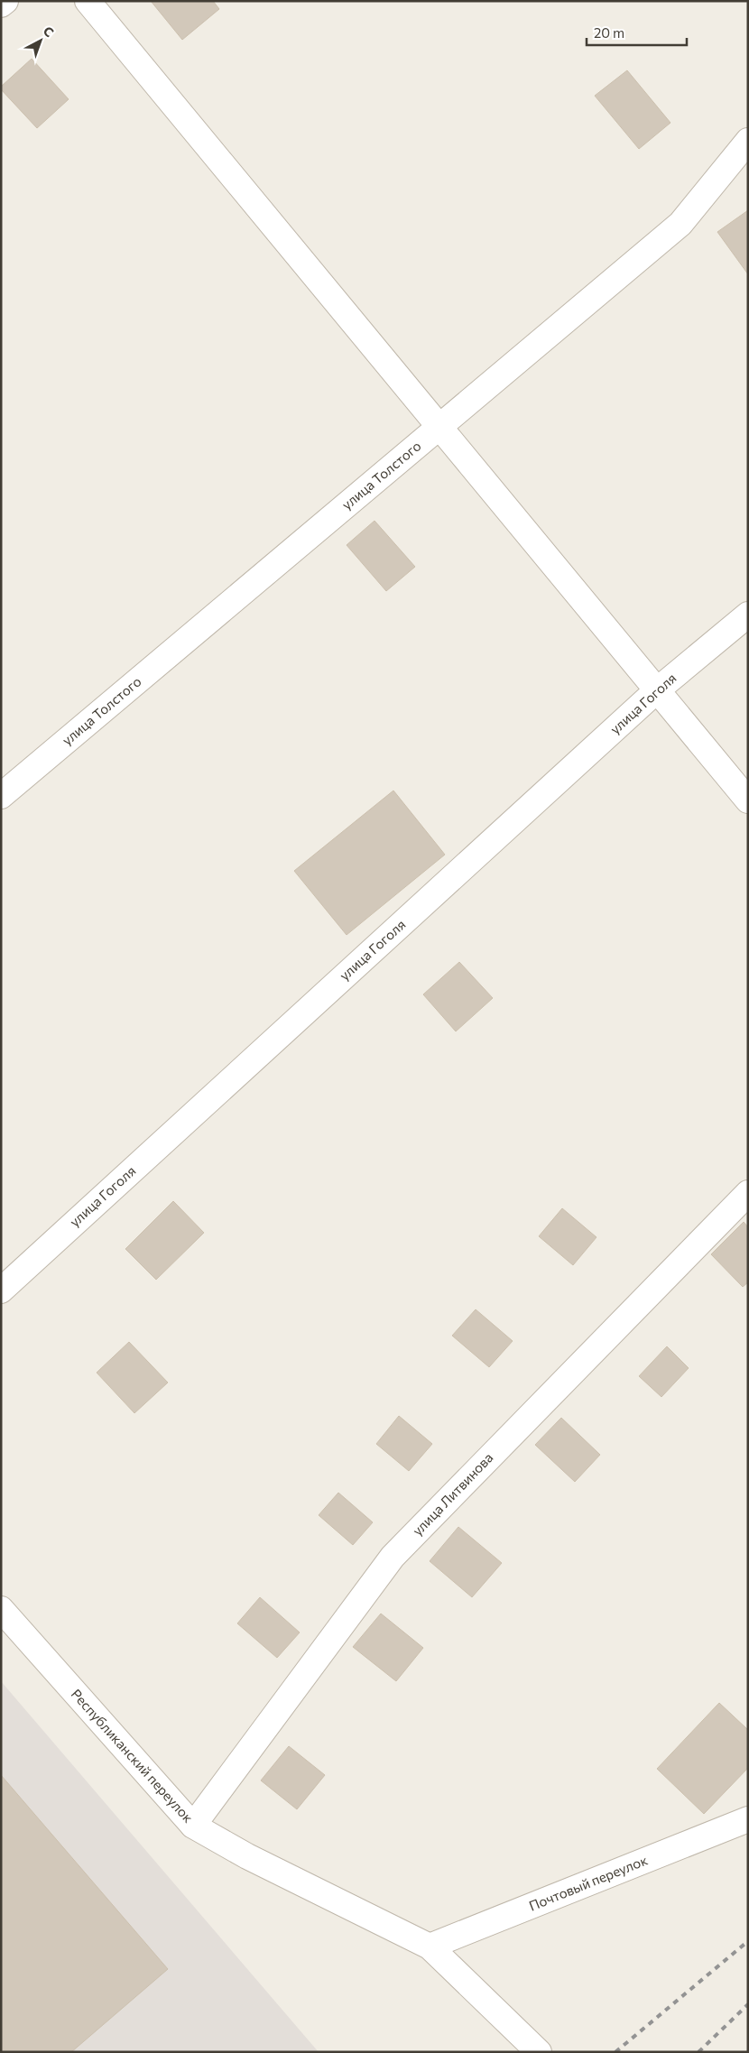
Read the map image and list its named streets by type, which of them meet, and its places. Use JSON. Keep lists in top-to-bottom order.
{
  "streets": {
    "street": [
      "улица Толстого",
      "улица Гоголя",
      "улица Литвинова",
      "Республиканский переулок",
      "Почтовый переулок"
    ]
  },
  "crossings": [
    ["улица Литвинова", "Республиканский переулок"],
    ["Республиканский переулок", "Почтовый переулок"]
  ],
  "scale_bar": "20 m",
  "north": "top right"
}
